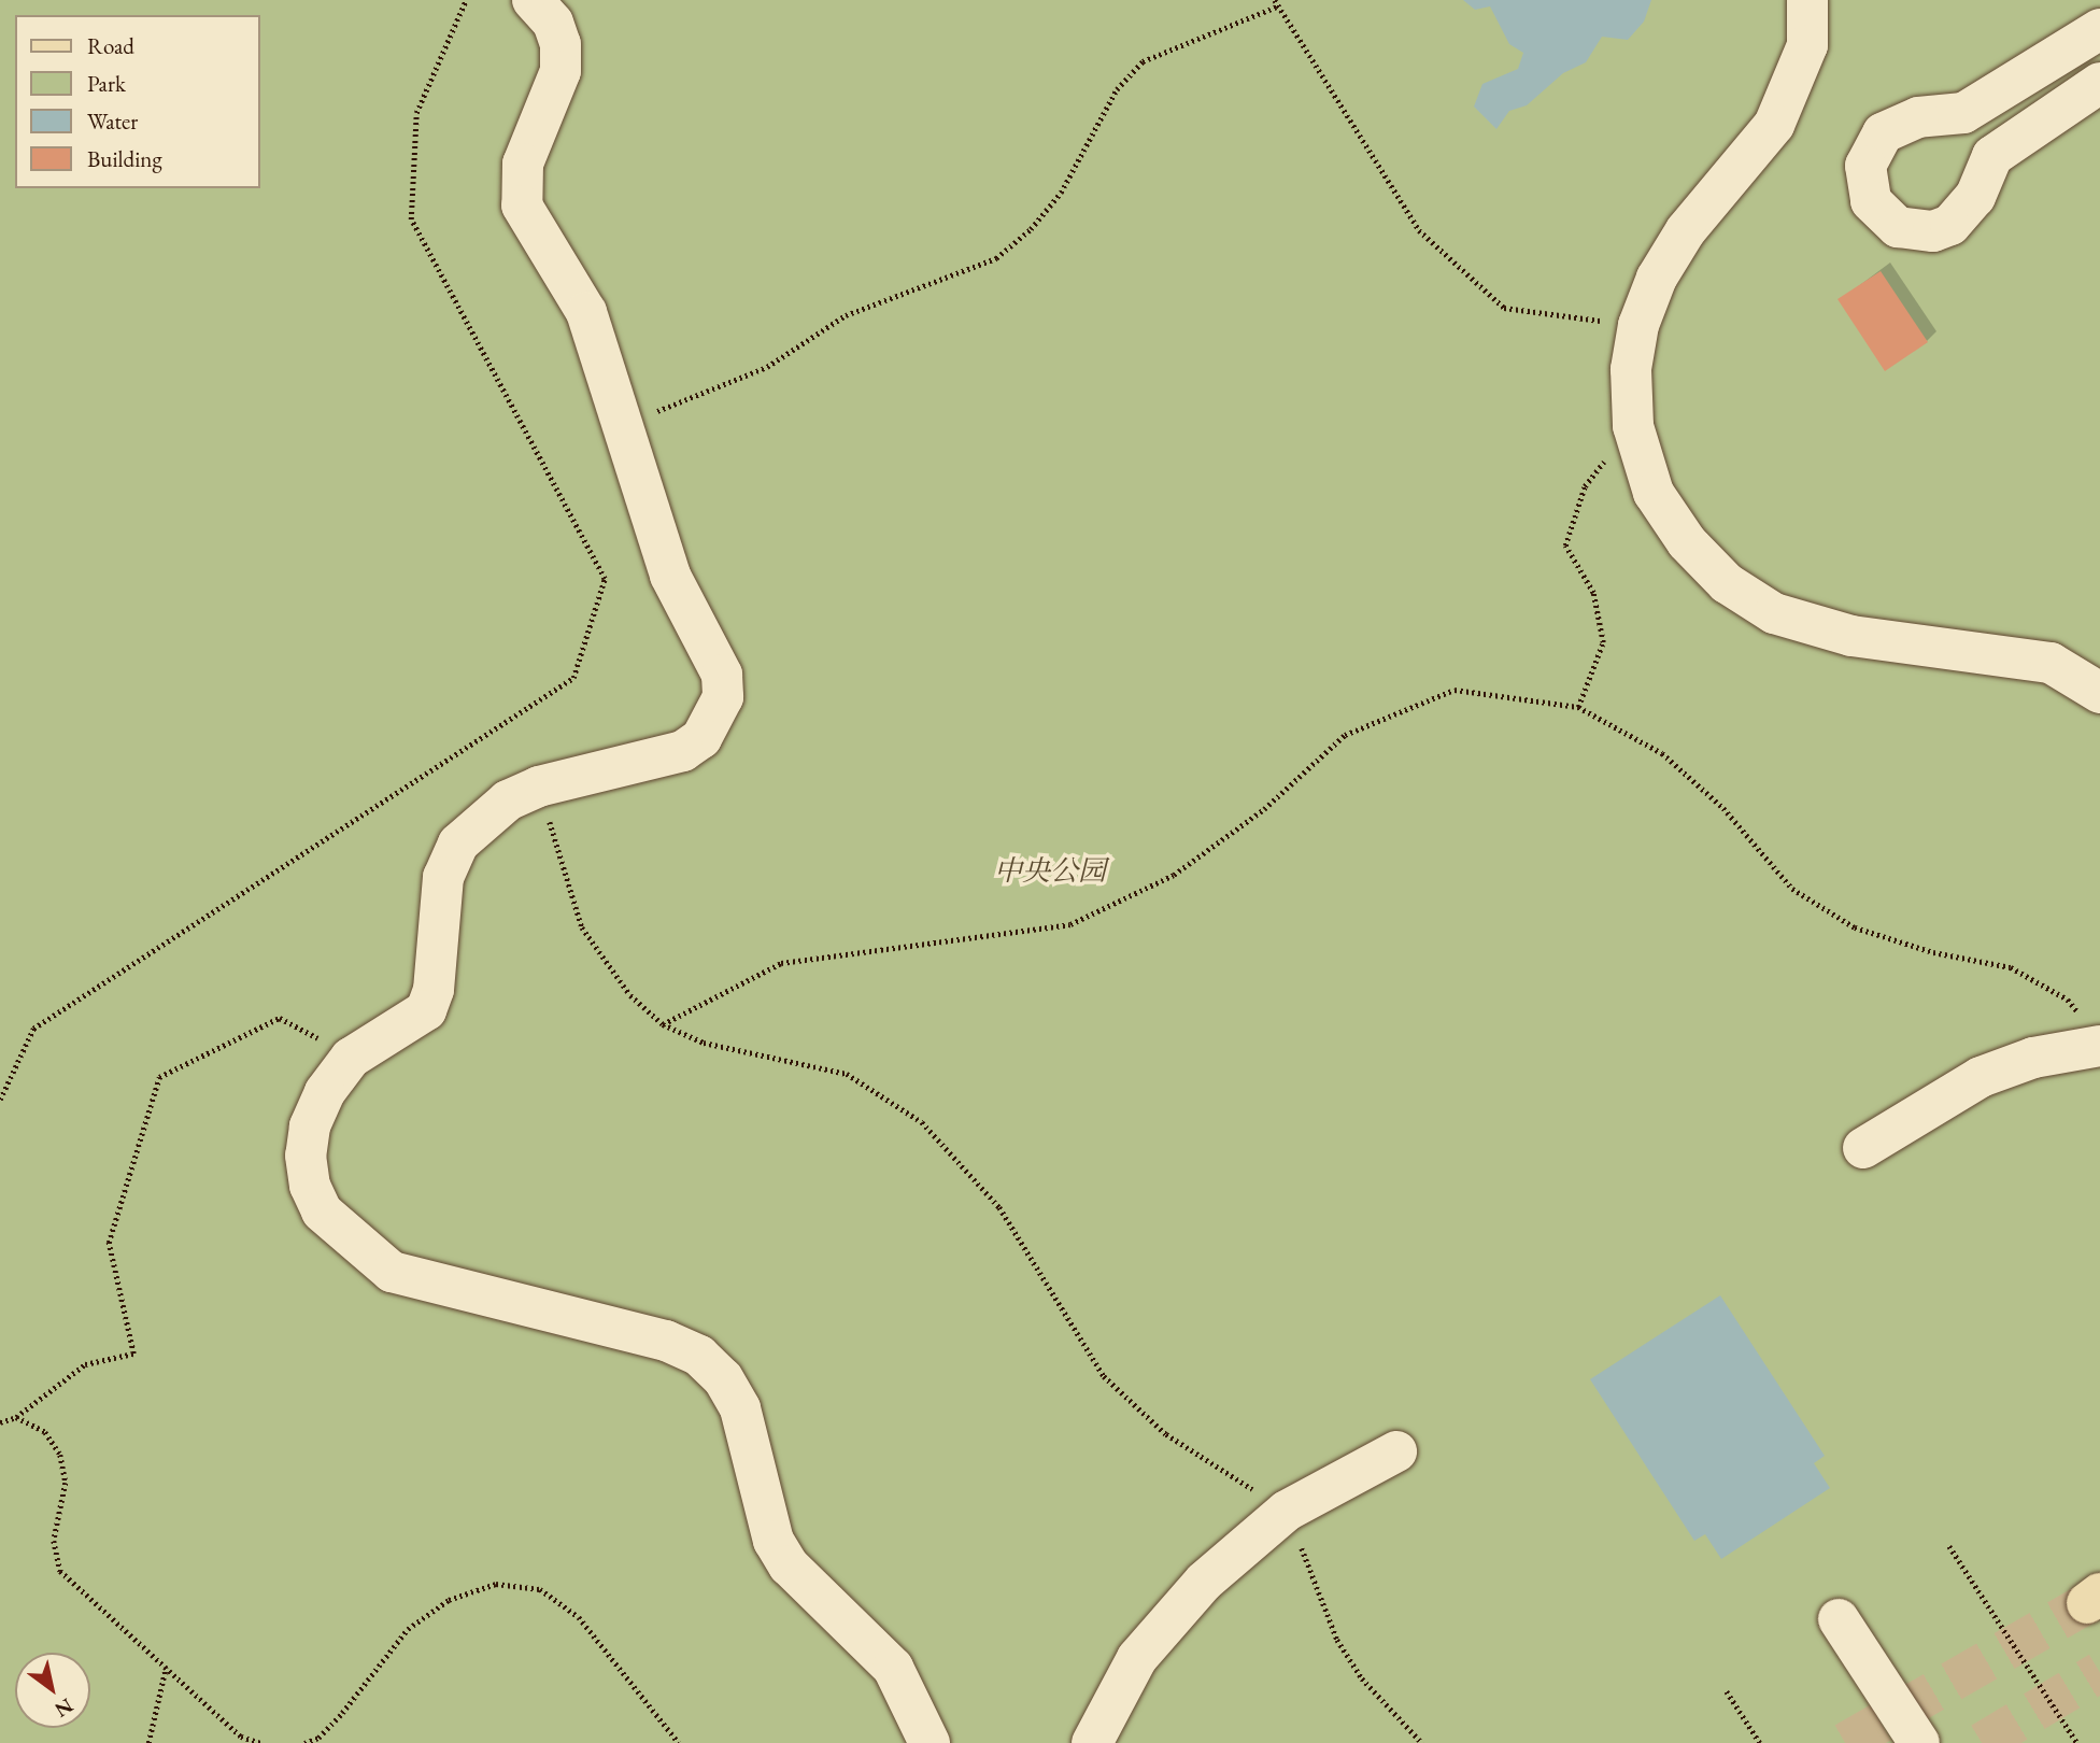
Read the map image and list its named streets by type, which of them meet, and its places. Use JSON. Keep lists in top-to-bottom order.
{
  "parks": ["中央公园"],
  "legend": [
    "Road",
    "Park",
    "Water",
    "Building"
  ],
  "north": "bottom right"
}
